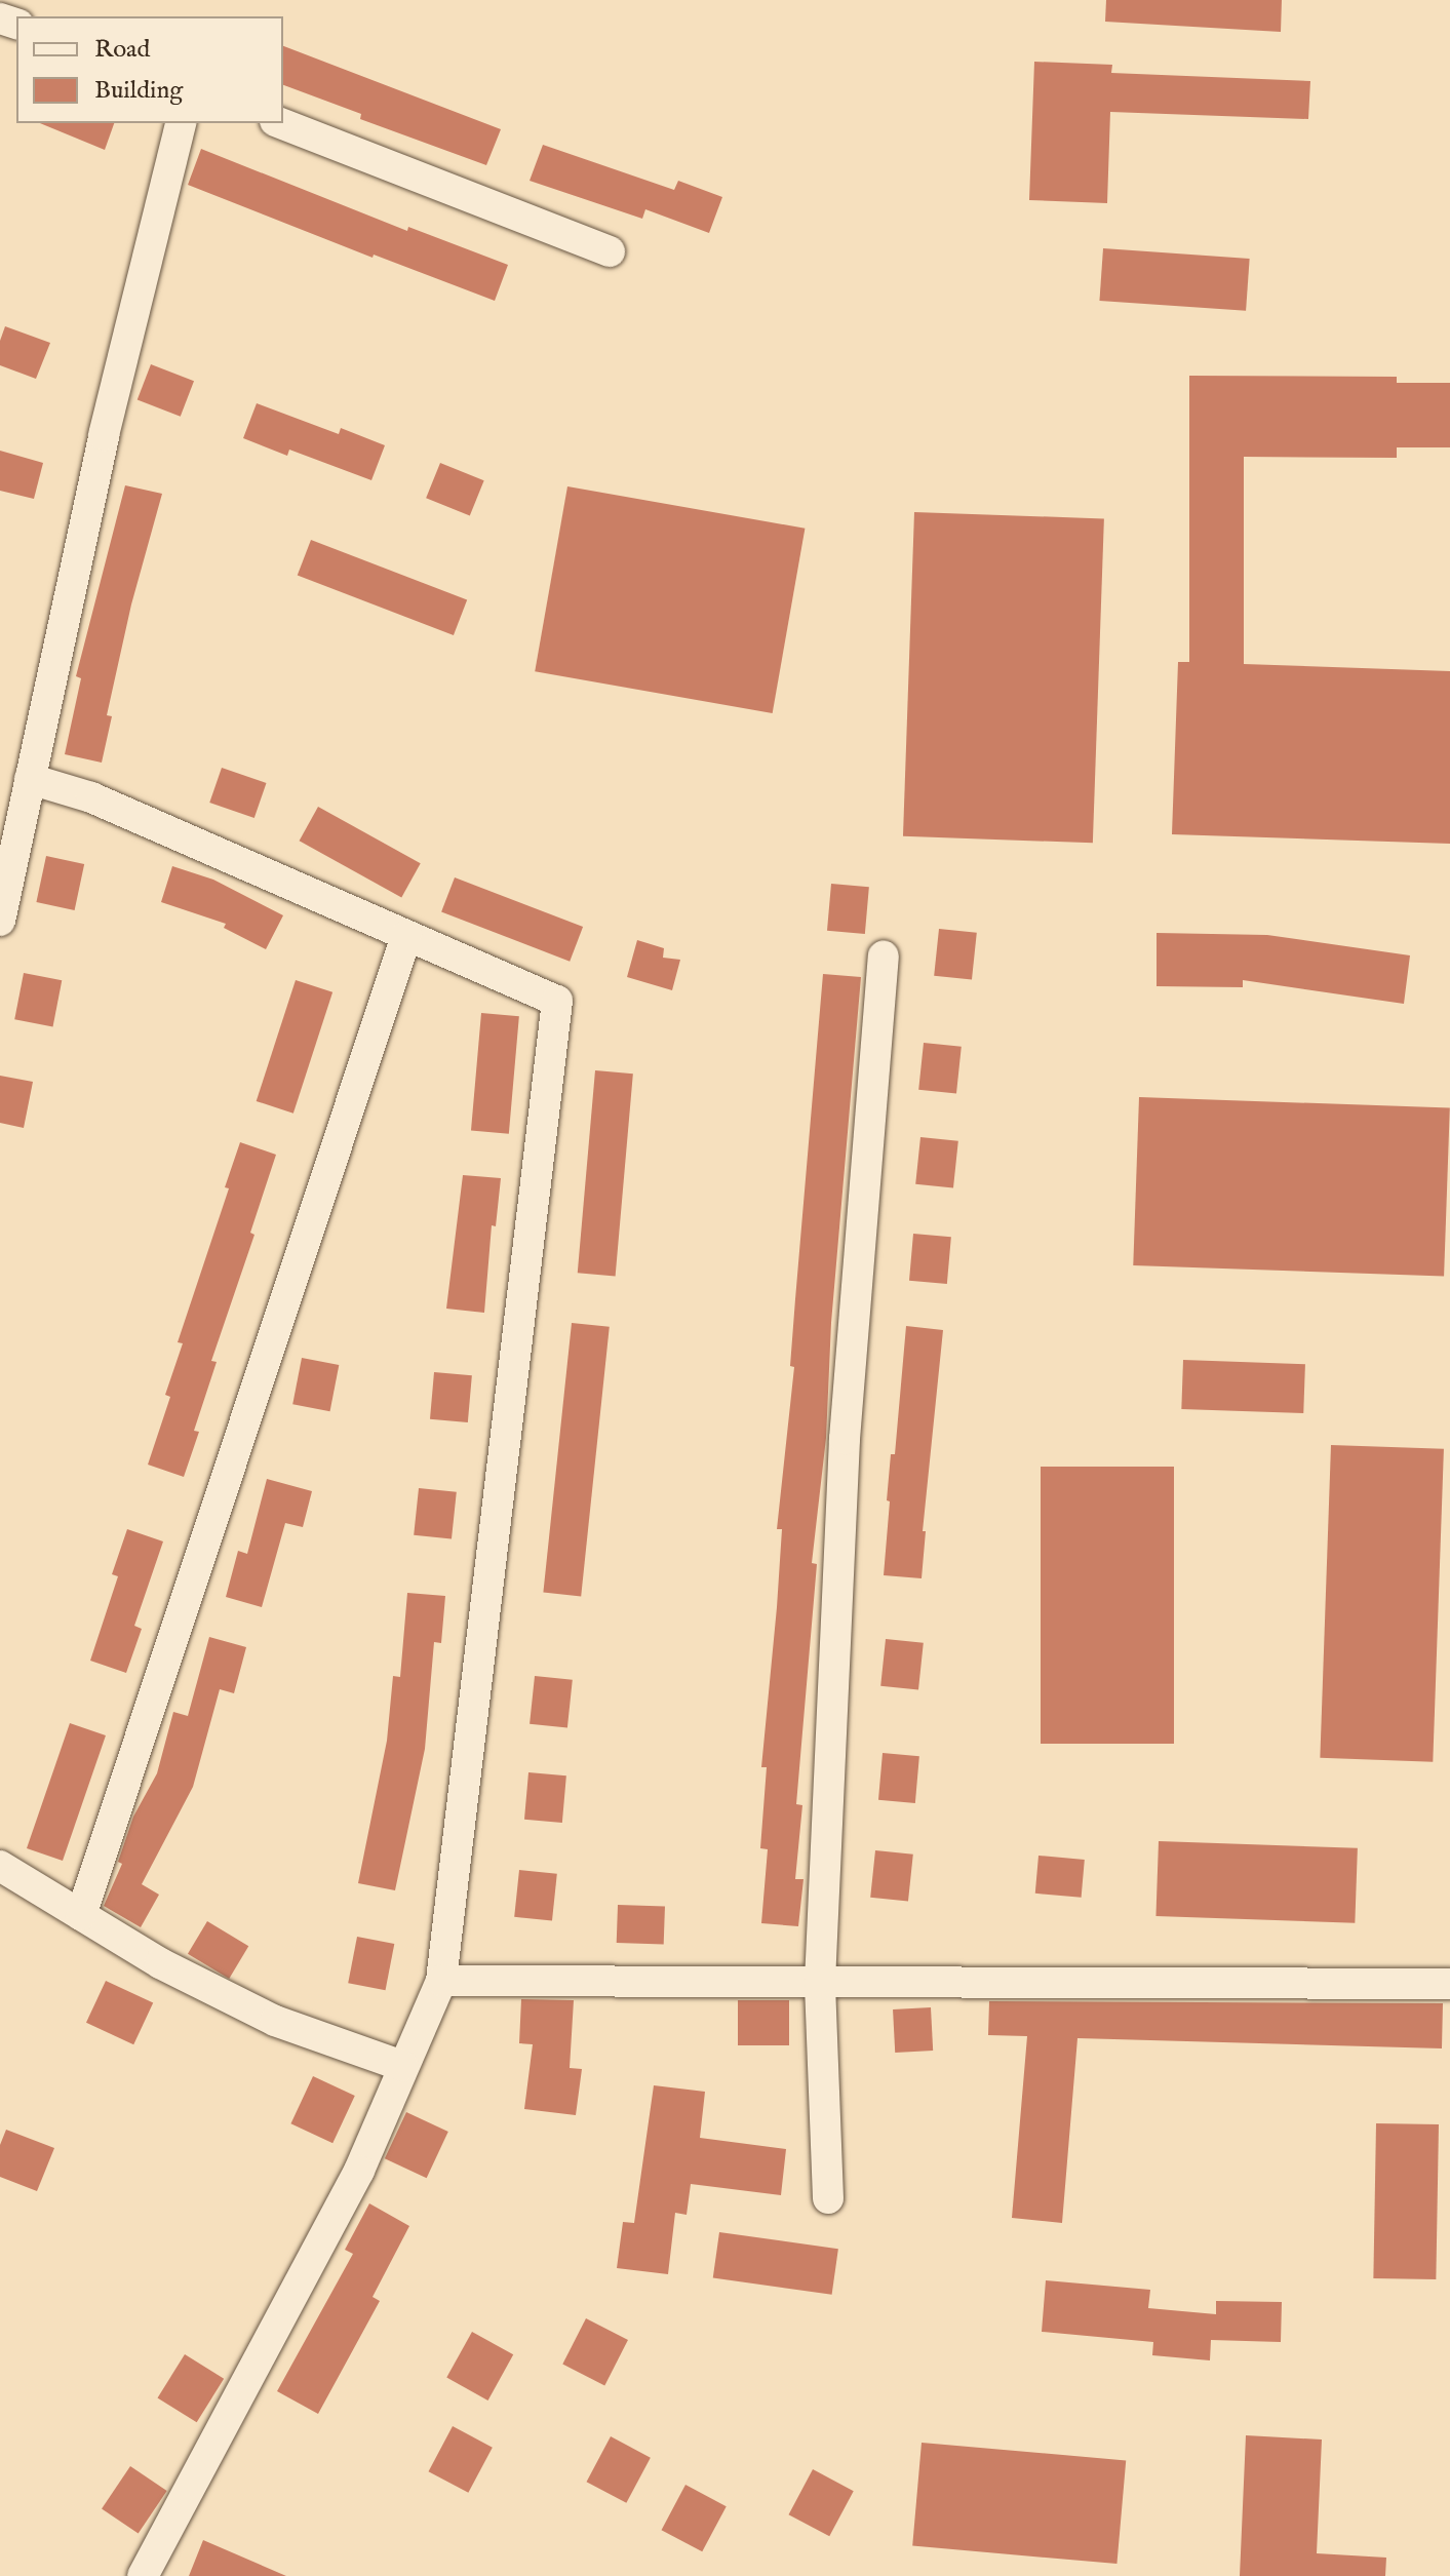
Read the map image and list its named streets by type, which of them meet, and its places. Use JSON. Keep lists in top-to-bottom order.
{
  "legend": ["Road", "Building"]
}
